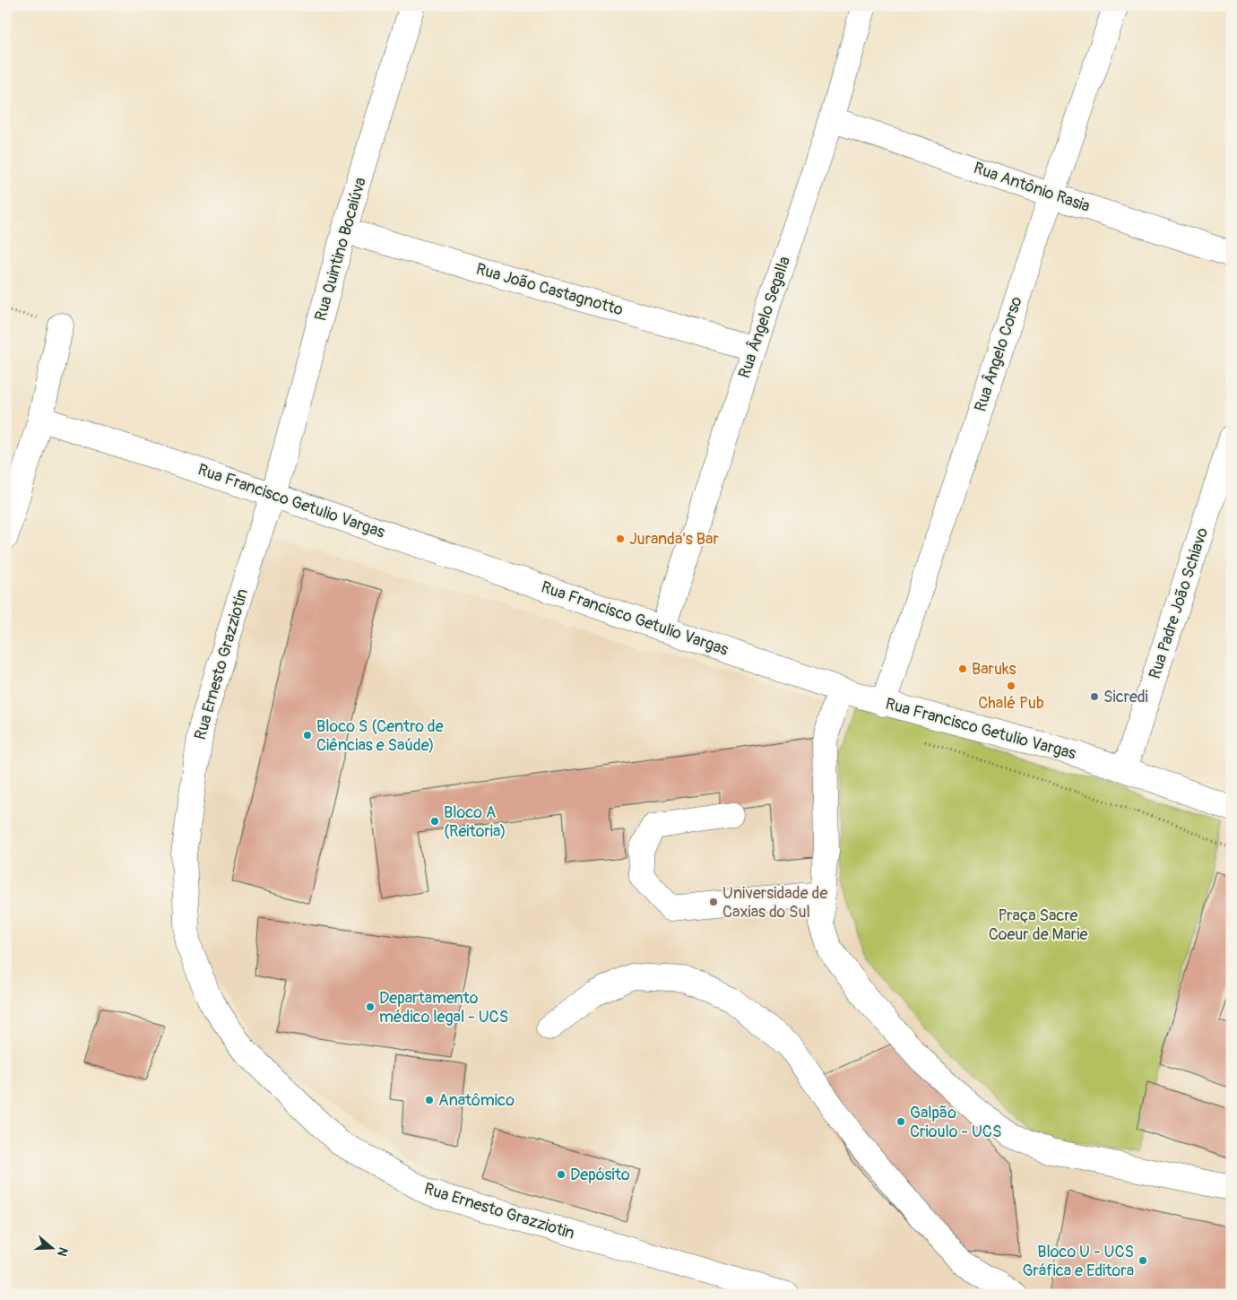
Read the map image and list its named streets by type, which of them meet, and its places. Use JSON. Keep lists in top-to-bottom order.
{
  "streets": {
    "street": [
      "Rua Antônio Rasia",
      "Rua Quintino Bocaiúva",
      "Rua João Castagnotto",
      "Rua Ângelo Segalla",
      "Rua Ângelo Corso",
      "Rua Francisco Getulio Vargas",
      "Rua Padre João Schiavo",
      "Rua Ernesto Grazziotin"
    ]
  },
  "crossings": [
    ["Rua Antônio Rasia", "Rua Ângelo Segalla"],
    ["Rua Antônio Rasia", "Rua Ângelo Corso"],
    ["Rua Quintino Bocaiúva", "Rua João Castagnotto"],
    ["Rua Quintino Bocaiúva", "Rua Francisco Getulio Vargas"],
    ["Rua Quintino Bocaiúva", "Rua Ernesto Grazziotin"],
    ["Rua João Castagnotto", "Rua Ângelo Segalla"],
    ["Rua Ângelo Segalla", "Rua Francisco Getulio Vargas"],
    ["Rua Ângelo Corso", "Rua Francisco Getulio Vargas"],
    ["Rua Francisco Getulio Vargas", "Rua Padre João Schiavo"],
    ["Rua Francisco Getulio Vargas", "Rua Ernesto Grazziotin"]
  ],
  "parks": ["Praça Sacre Coeur de Marie"],
  "places": [
    "Juranda's Bar",
    "Baruks",
    "Chalé Pub",
    "Sicredi",
    "Bloco S (Centro de Ciências e Saúde)",
    "Bloco A (Reitoria)",
    "Universidade de Caxias do Sul",
    "Departamento médico legal - UCS",
    "Anatômico",
    "Galpão Crioulo - UCS",
    "Depósito",
    "Bloco U - UCS Gráfica e Editora"
  ],
  "north": "right"
}
